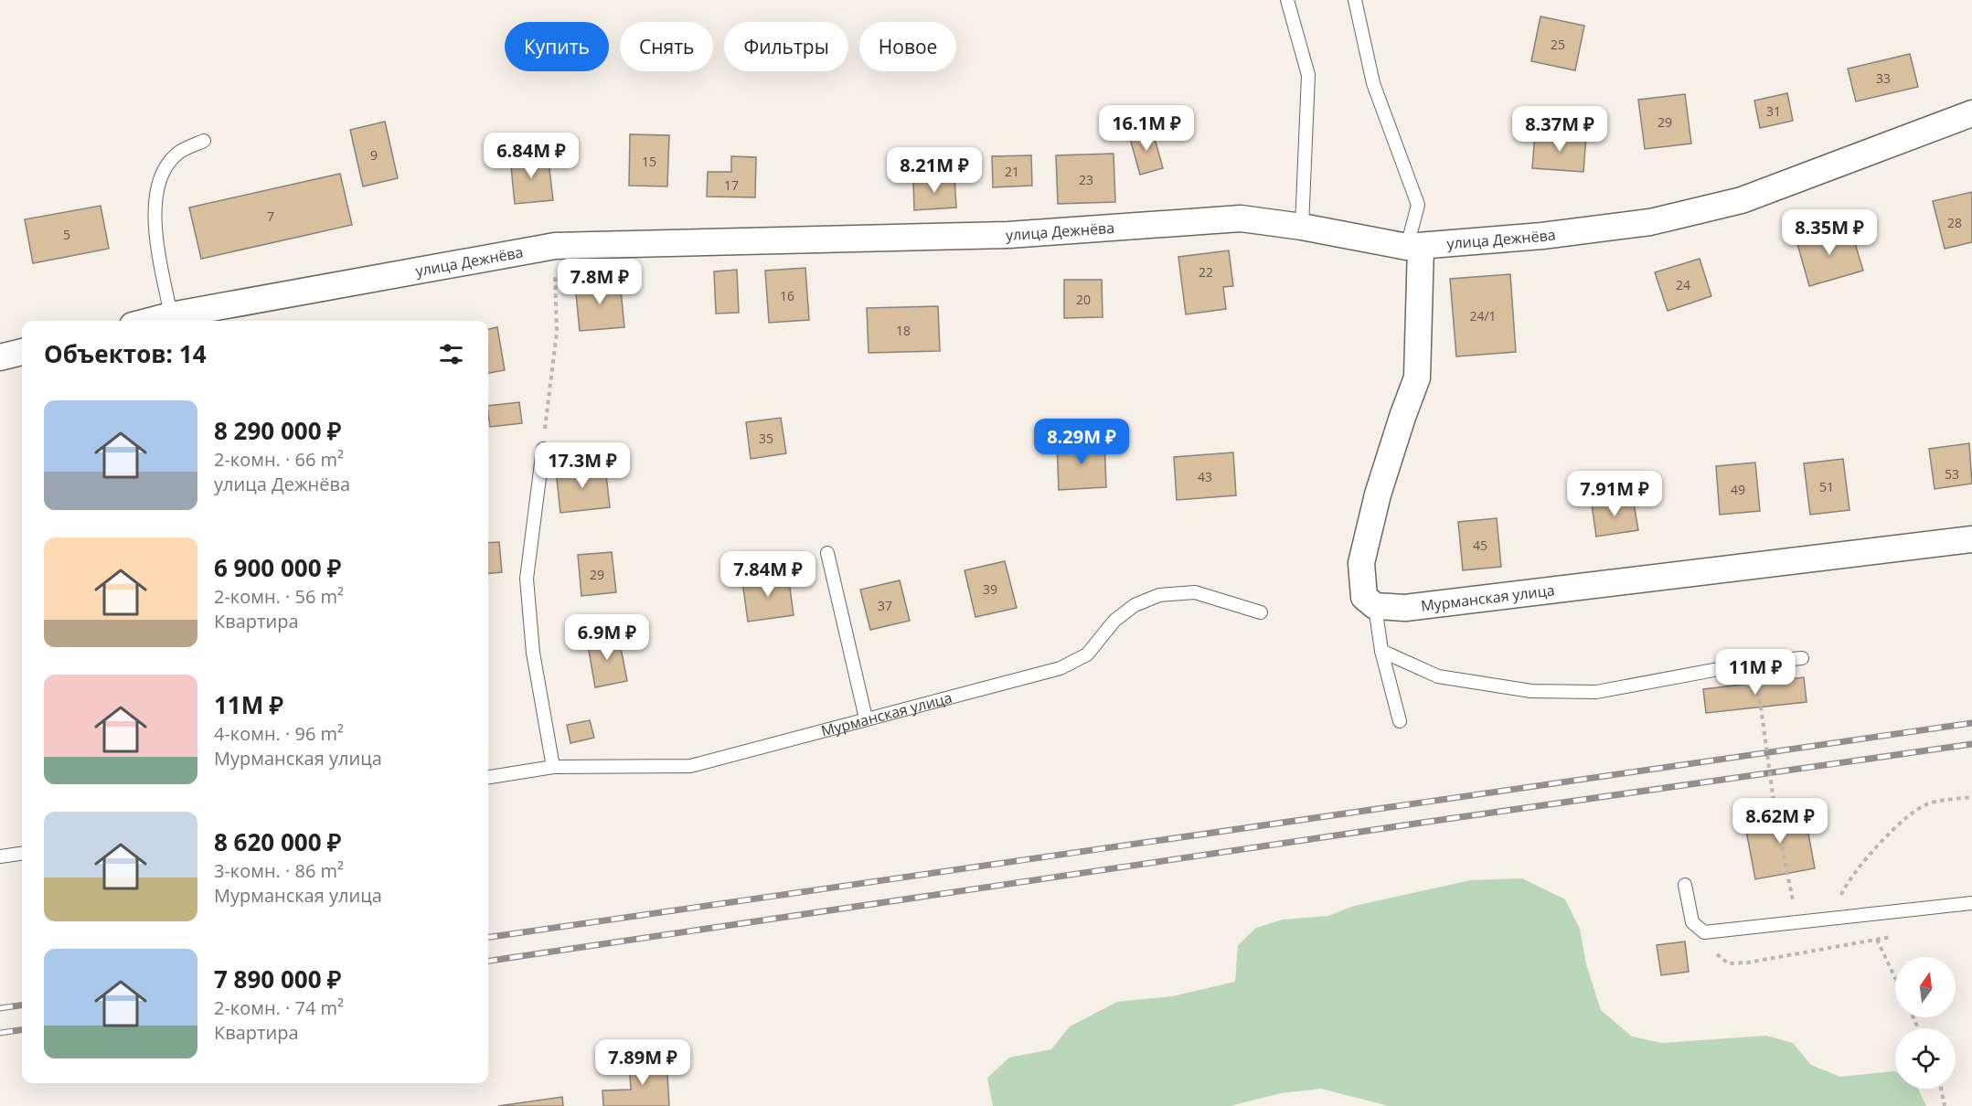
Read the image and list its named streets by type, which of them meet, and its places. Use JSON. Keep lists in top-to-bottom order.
{
  "streets": {
    "street": ["улица Дежнёва", "Мурманская улица"]
  },
  "house_numbers": [
    "25",
    "33",
    "31",
    "29",
    "9",
    "15",
    "21",
    "23",
    "17",
    "7",
    "28",
    "5",
    "22",
    "24",
    "16",
    "20",
    "24/1",
    "18",
    "35",
    "53",
    "43",
    "51",
    "49",
    "45",
    "29",
    "39",
    "37"
  ],
  "north": "top",
  "page": {
    "chip": [
      "Купить",
      "Снять",
      "Фильтры",
      "Новое"
    ],
    "price": [
      "16.1M ₽",
      "8.37M ₽",
      "6.84M ₽",
      "8.21M ₽",
      "8.35M ₽",
      "7.8M ₽",
      "8.29M ₽",
      "17.3M ₽",
      "7.91M ₽",
      "7.84M ₽",
      "6.9M ₽",
      "11M ₽",
      "8.62M ₽",
      "7.89M ₽"
    ],
    "heading": "Объектов: 14",
    "list": [
      {
        "name": "8 290 000 ₽",
        "note": "2-комн. · 66 m² · улица Дежнёва"
      },
      {
        "name": "6 900 000 ₽",
        "note": "2-комн. · 56 m² · Квартира"
      },
      {
        "name": "11M ₽",
        "note": "4-комн. · 96 m² · Мурманская улица"
      },
      {
        "name": "8 620 000 ₽",
        "note": "3-комн. · 86 m² · Мурманская улица"
      },
      {
        "name": "7 890 000 ₽",
        "note": "2-комн. · 74 m² · Квартира"
      }
    ]
  }
}
